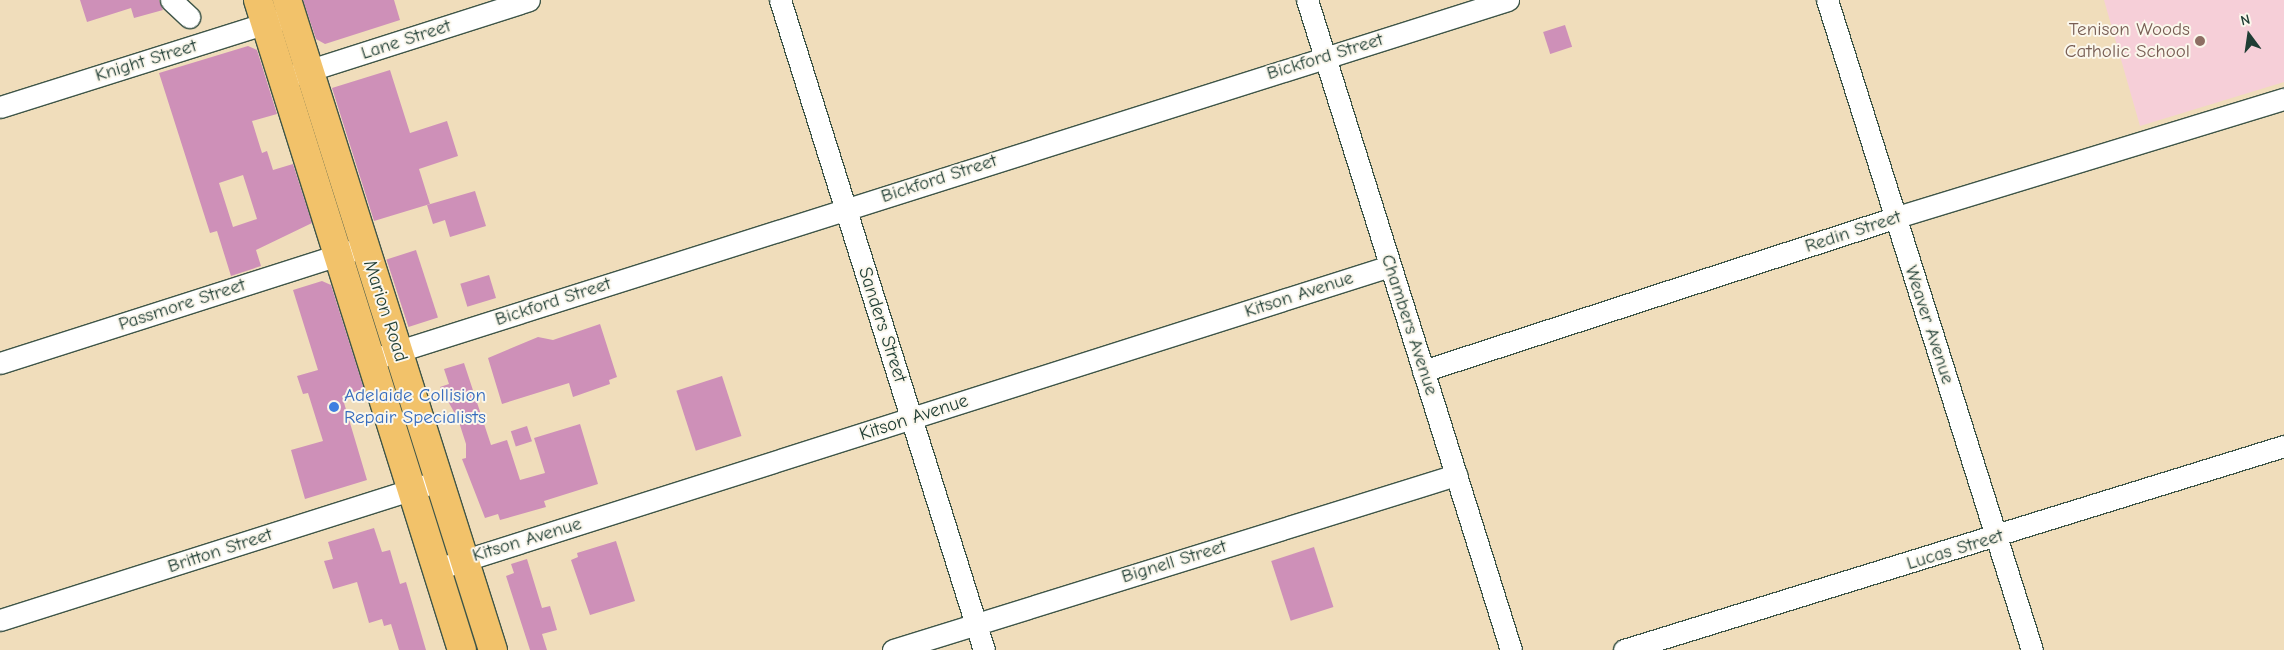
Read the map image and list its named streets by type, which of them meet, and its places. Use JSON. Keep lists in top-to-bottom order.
{
  "streets": {
    "main road": ["Marion Road"],
    "street": [
      "Lane Street",
      "Bickford Street",
      "Knight Street",
      "Redin Street",
      "Kitson Avenue",
      "Passmore Street",
      "Sanders Street",
      "Chambers Avenue",
      "Weaver Avenue",
      "Lucas Street",
      "Britton Street",
      "Bignell Street"
    ]
  },
  "crossings": [
    ["Lane Street", "Marion Road"],
    ["Bickford Street", "Marion Road"],
    ["Bickford Street", "Sanders Street"],
    ["Bickford Street", "Chambers Avenue"],
    ["Knight Street", "Marion Road"],
    ["Redin Street", "Chambers Avenue"],
    ["Redin Street", "Weaver Avenue"],
    ["Kitson Avenue", "Marion Road"],
    ["Kitson Avenue", "Sanders Street"],
    ["Kitson Avenue", "Chambers Avenue"],
    ["Passmore Street", "Marion Road"],
    ["Marion Road", "Britton Street"],
    ["Sanders Street", "Bignell Street"],
    ["Chambers Avenue", "Bignell Street"],
    ["Weaver Avenue", "Lucas Street"]
  ],
  "places": ["Tenison Woods Catholic School", "Adelaide Collision Repair Specialists"],
  "north": "top"
}
